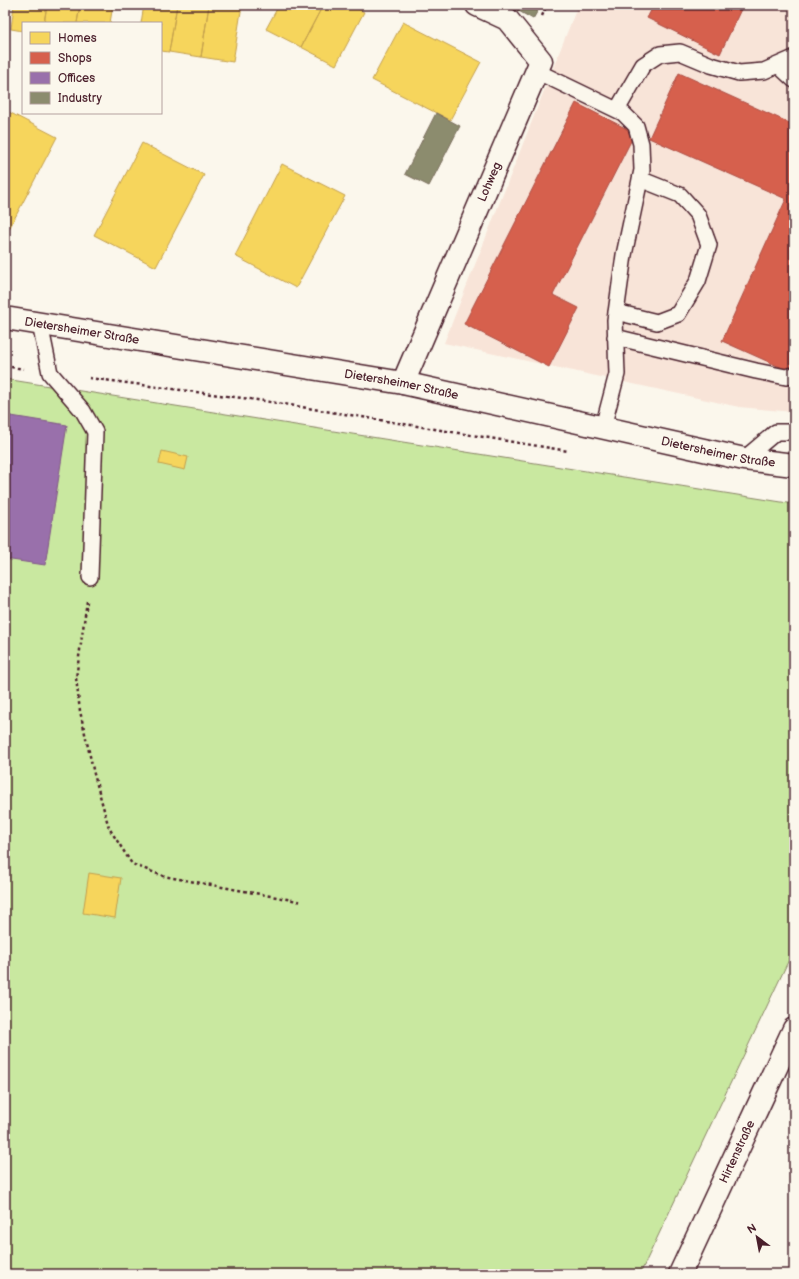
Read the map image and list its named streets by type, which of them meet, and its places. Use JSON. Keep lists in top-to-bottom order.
{
  "streets": {
    "street": ["Lohweg", "Dietersheimer Straße", "Hirtenstraße"]
  },
  "crossings": [
    ["Lohweg", "Dietersheimer Straße"]
  ],
  "legend": [
    "Homes",
    "Shops",
    "Offices",
    "Industry"
  ],
  "north": "top left"
}
